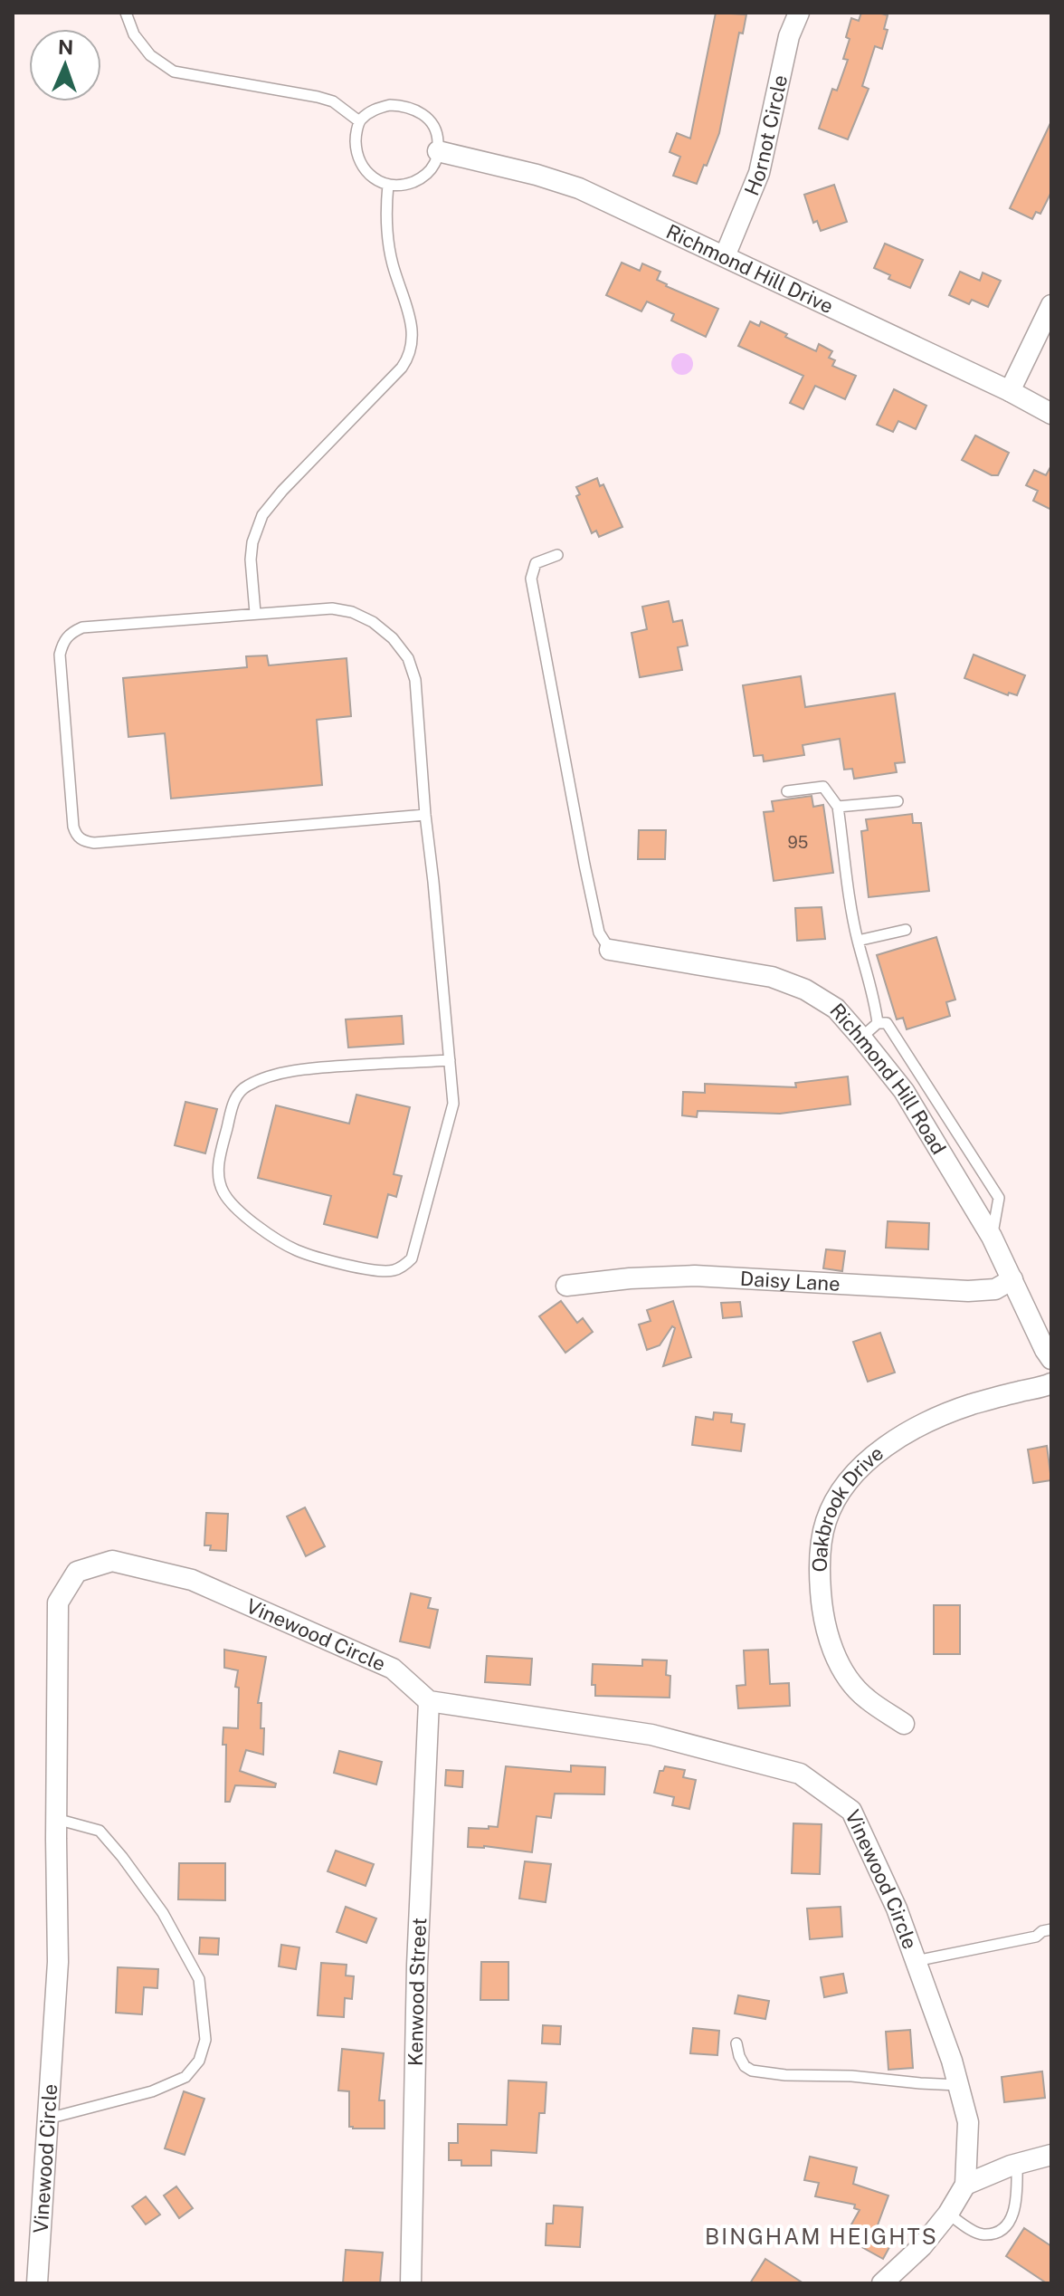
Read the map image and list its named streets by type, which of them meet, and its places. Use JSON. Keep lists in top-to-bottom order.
{
  "streets": {
    "street": [
      "Hornot Circle",
      "Richmond Hill Drive",
      "Richmond Hill Road",
      "Daisy Lane",
      "Oakbrook Drive",
      "Vinewood Circle",
      "Kenwood Street"
    ]
  },
  "crossings": [
    ["Hornot Circle", "Richmond Hill Drive"],
    ["Richmond Hill Road", "Daisy Lane"],
    ["Vinewood Circle", "Kenwood Street"]
  ],
  "districts": ["BINGHAM HEIGHTS"],
  "house_numbers": ["95"],
  "north": "top"
}
